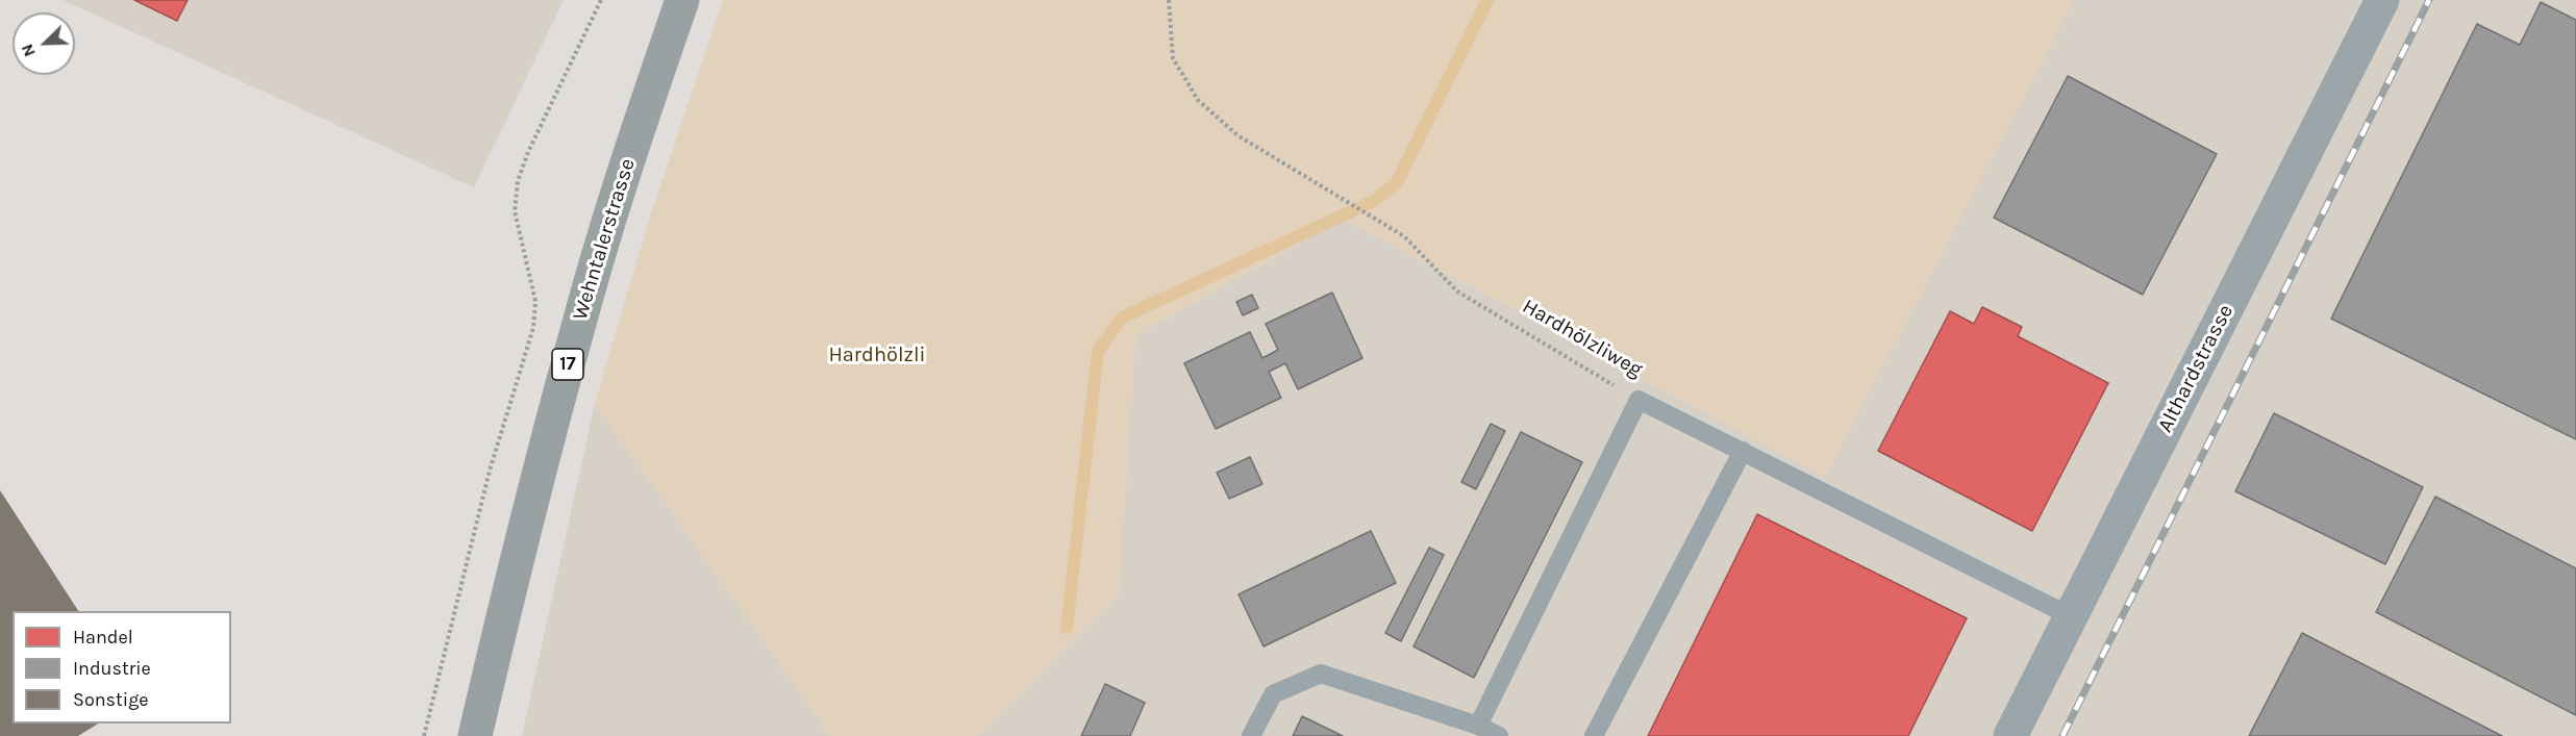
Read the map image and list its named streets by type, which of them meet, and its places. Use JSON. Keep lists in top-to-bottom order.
{
  "streets": {
    "main road": ["Wehntalerstrasse", "17"],
    "street": ["Althardstrasse"],
    "lane": ["Hardhölzliweg"]
  },
  "crossings": [
    ["Hardhölzliweg", "Althardstrasse"]
  ],
  "parks": ["Hardhölzli"],
  "legend": ["Handel", "Industrie", "Sonstige"],
  "north": "bottom left"
}
